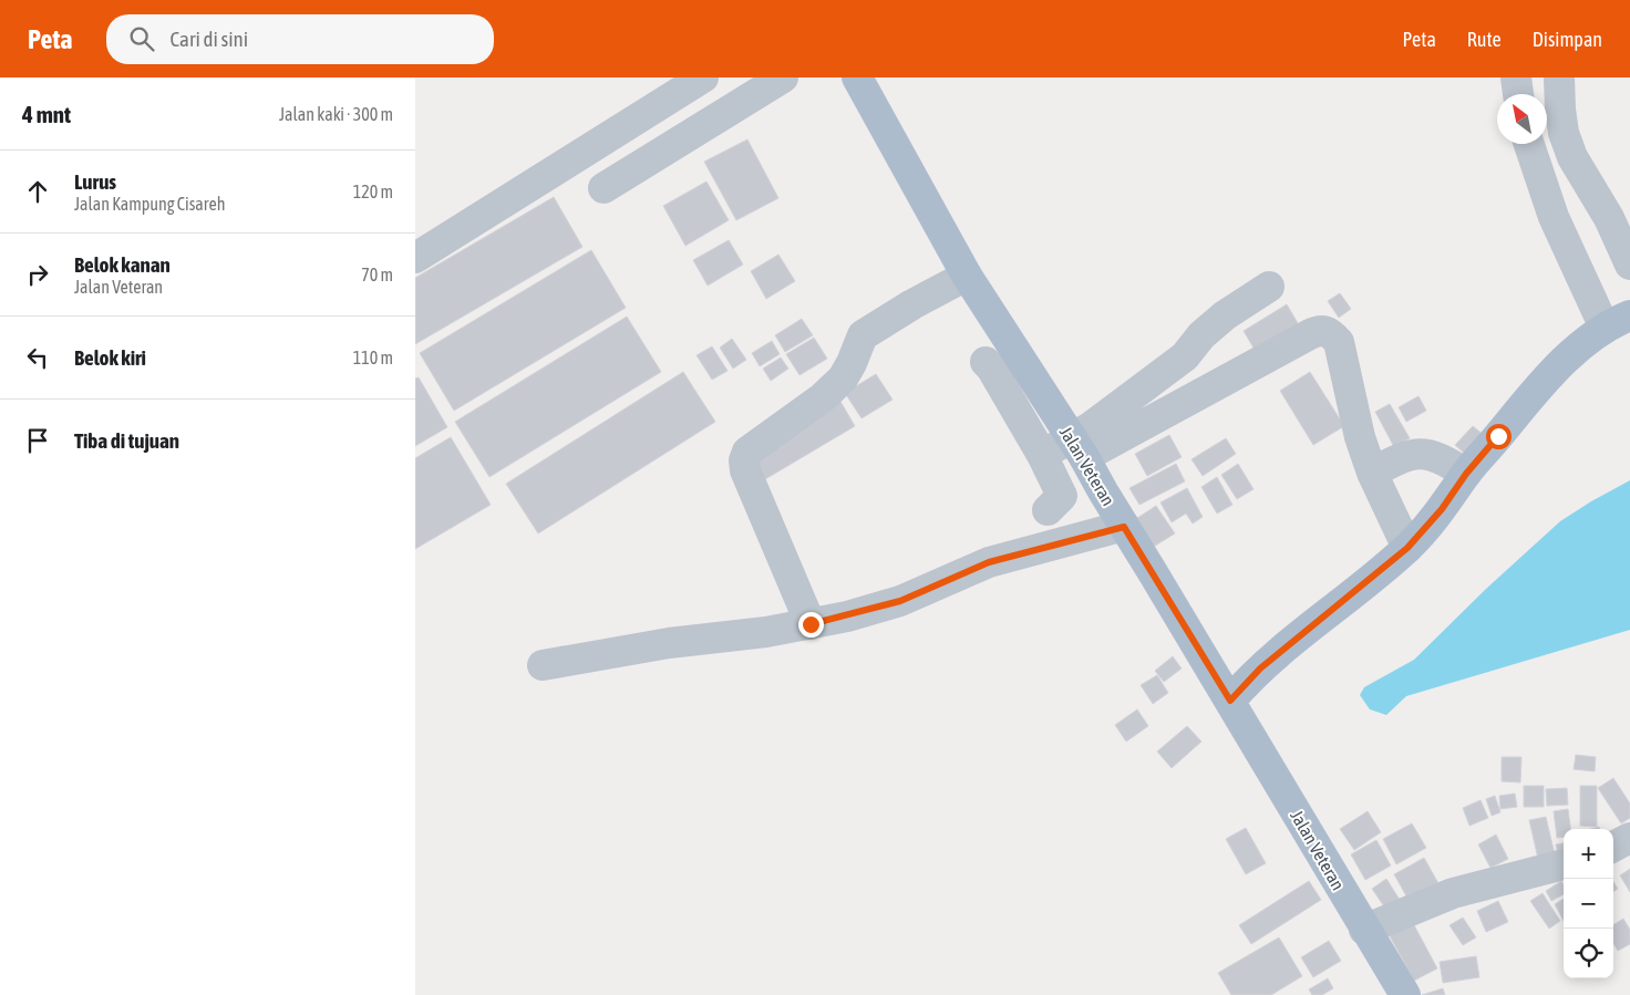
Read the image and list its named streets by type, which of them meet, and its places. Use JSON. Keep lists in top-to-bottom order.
{
  "streets": {
    "main road": ["Jalan Veteran"]
  },
  "north": "top left",
  "page": {
    "header": "Peta",
    "search": "Cari di sini",
    "nav": ["Peta", "Rute", "Disimpan"],
    "heading": ["4 mnt", "Jalan kaki · 300 m"],
    "list": [
      ["Lurus", "Jalan Kampung Cisareh", "120 m"],
      ["Belok kanan", "Jalan Veteran", "70 m"],
      ["Belok kiri", "110 m"],
      "Tiba di tujuan"
    ],
    "map_buttons": ["+", "−"]
  }
}
